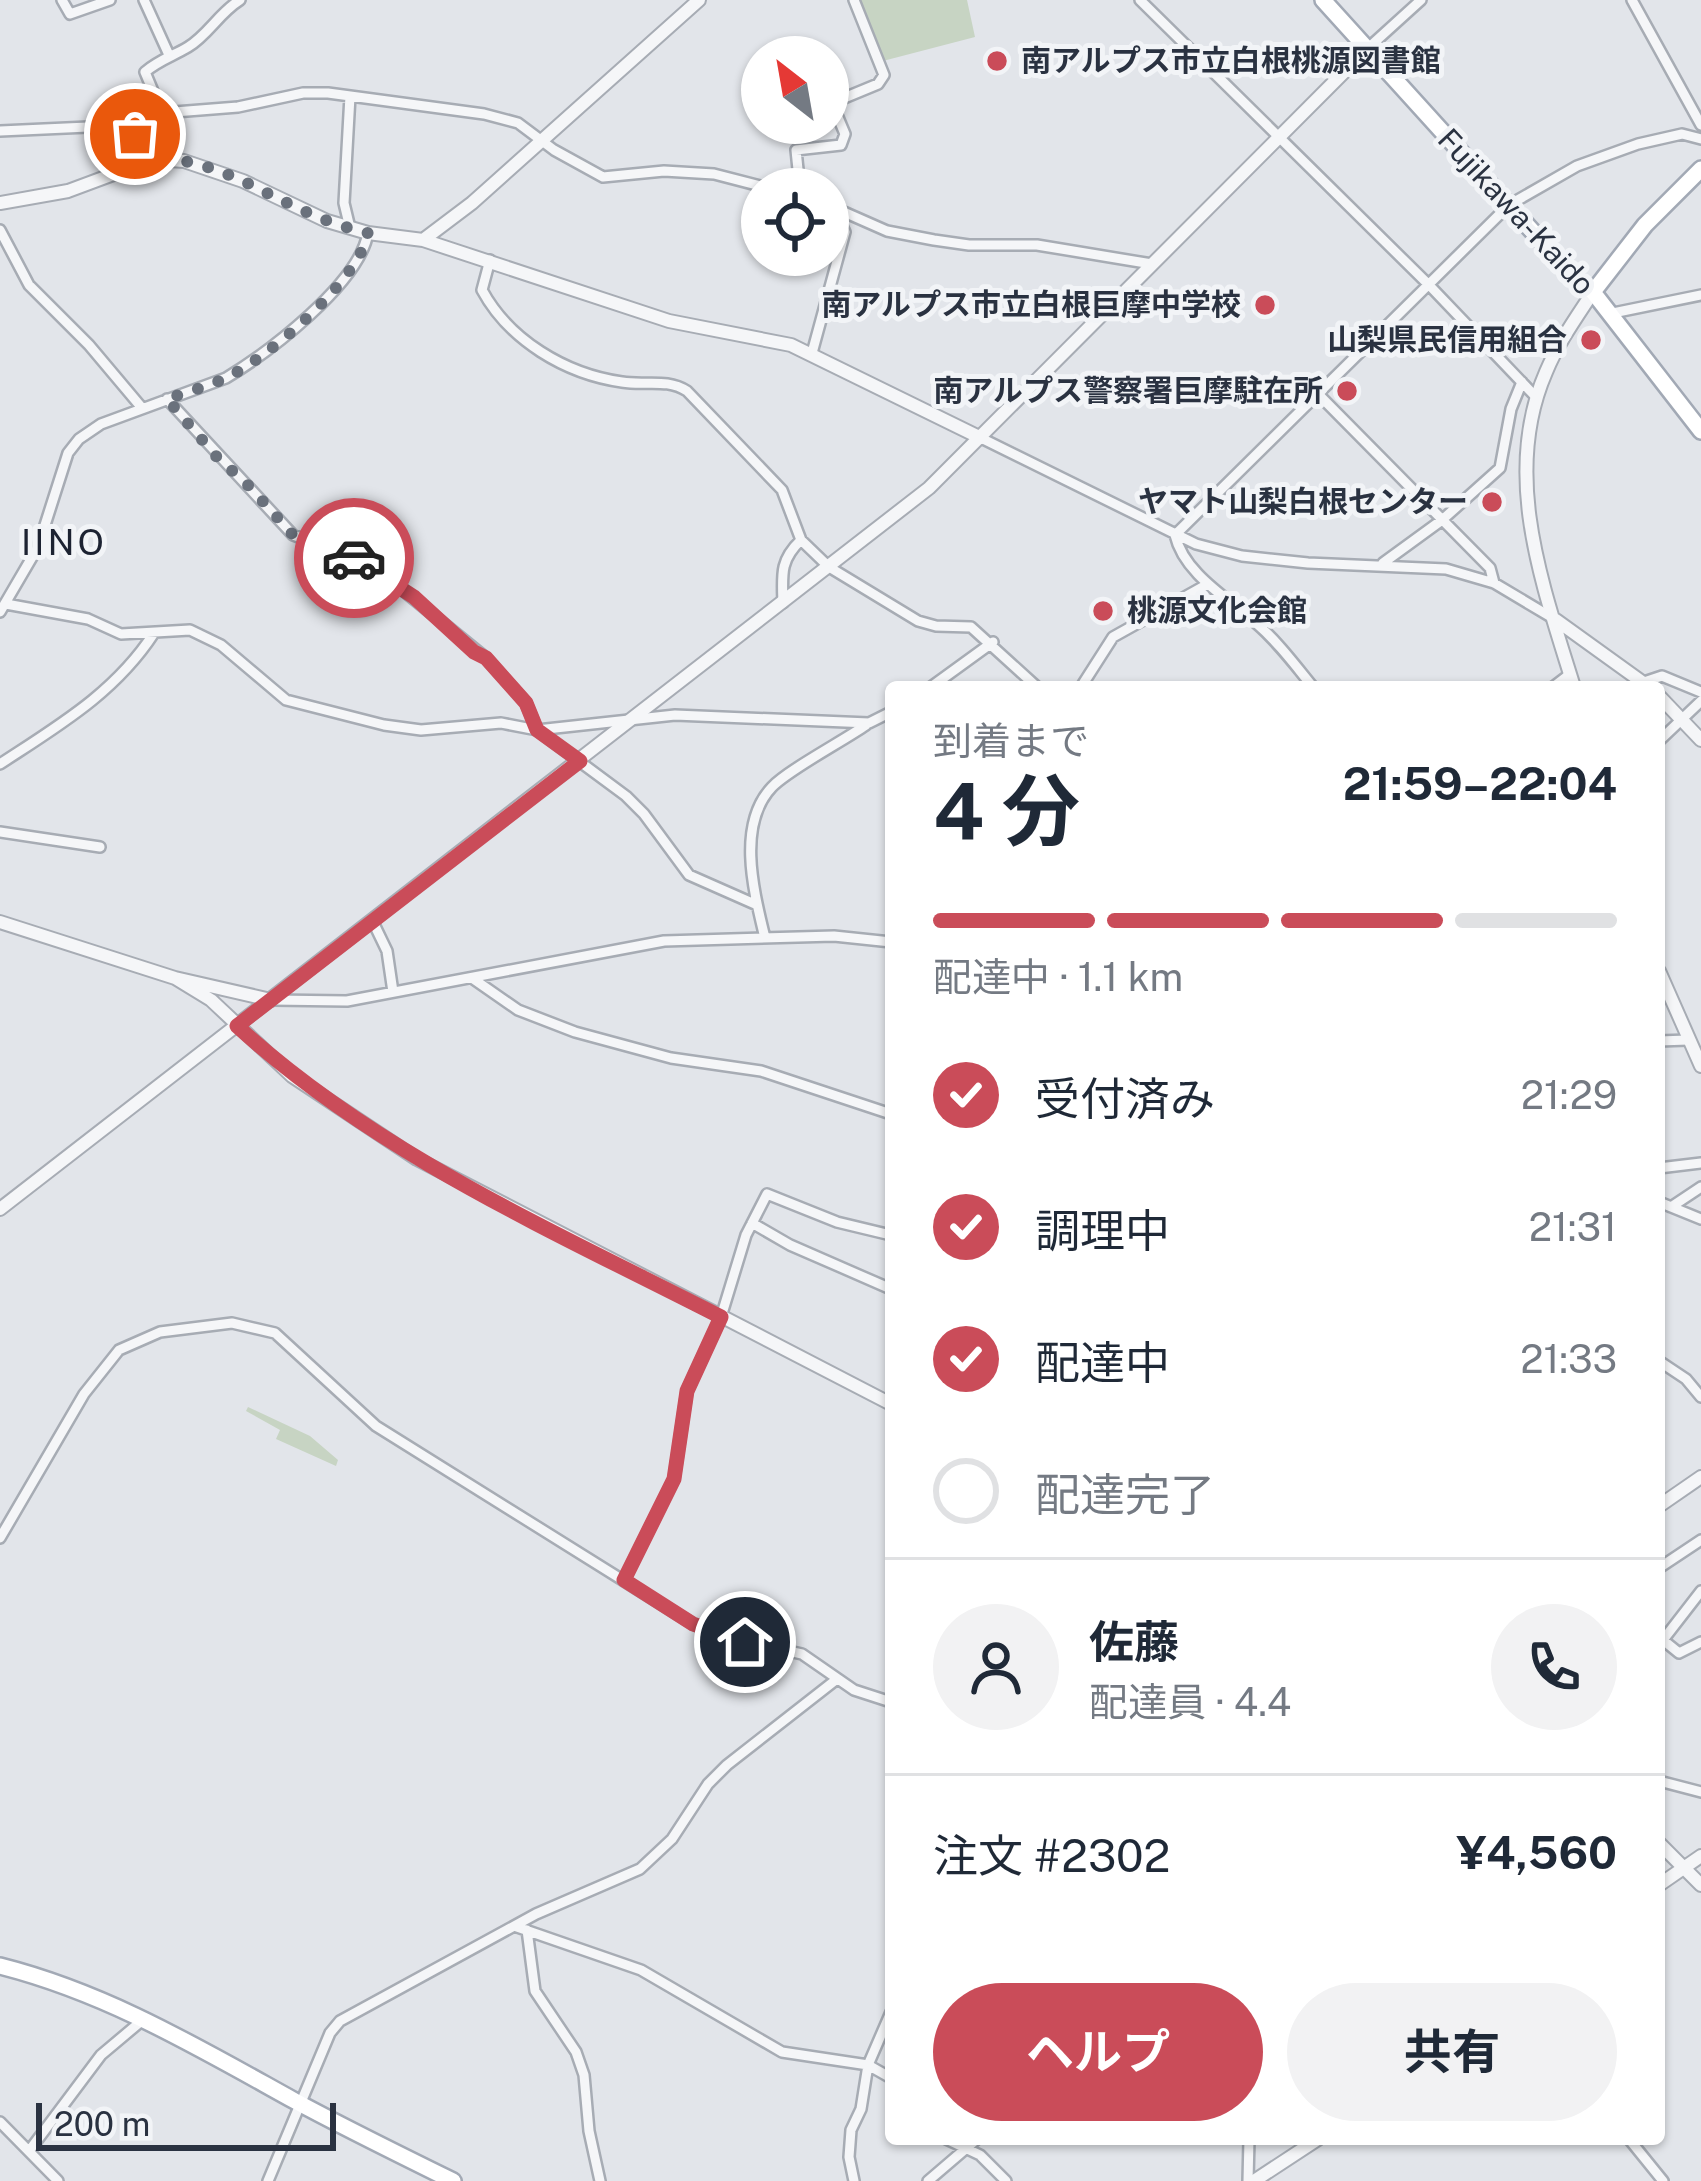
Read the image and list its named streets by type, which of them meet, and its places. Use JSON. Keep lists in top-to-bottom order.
{
  "streets": {
    "main road": ["Fujikawa-Kaido"]
  },
  "districts": ["IINO"],
  "places": [
    "南アルプス市立白根桃源図書館",
    "南アルプス市立白根巨摩中学校",
    "山梨県民信用組合",
    "南アルプス警察署巨摩駐在所",
    "ヤマト山梨白根センター",
    "桃源文化会館"
  ],
  "scale_bar": "200 m",
  "north": "top left",
  "page": {
    "heading": ["4 分", "到着まで", "21:59–22:04"],
    "panel": [
      "佐藤",
      "配達員 · 4.4",
      "注文 #2302",
      "¥4,560"
    ],
    "bar": "配達中 · 1.1 km",
    "list": [
      ["受付済み", "21:29"],
      ["調理中", "21:31"],
      ["配達中", "21:33"],
      "配達完了"
    ],
    "buttons": ["ヘルプ", "共有"],
    "scale": "200 m"
  }
}
